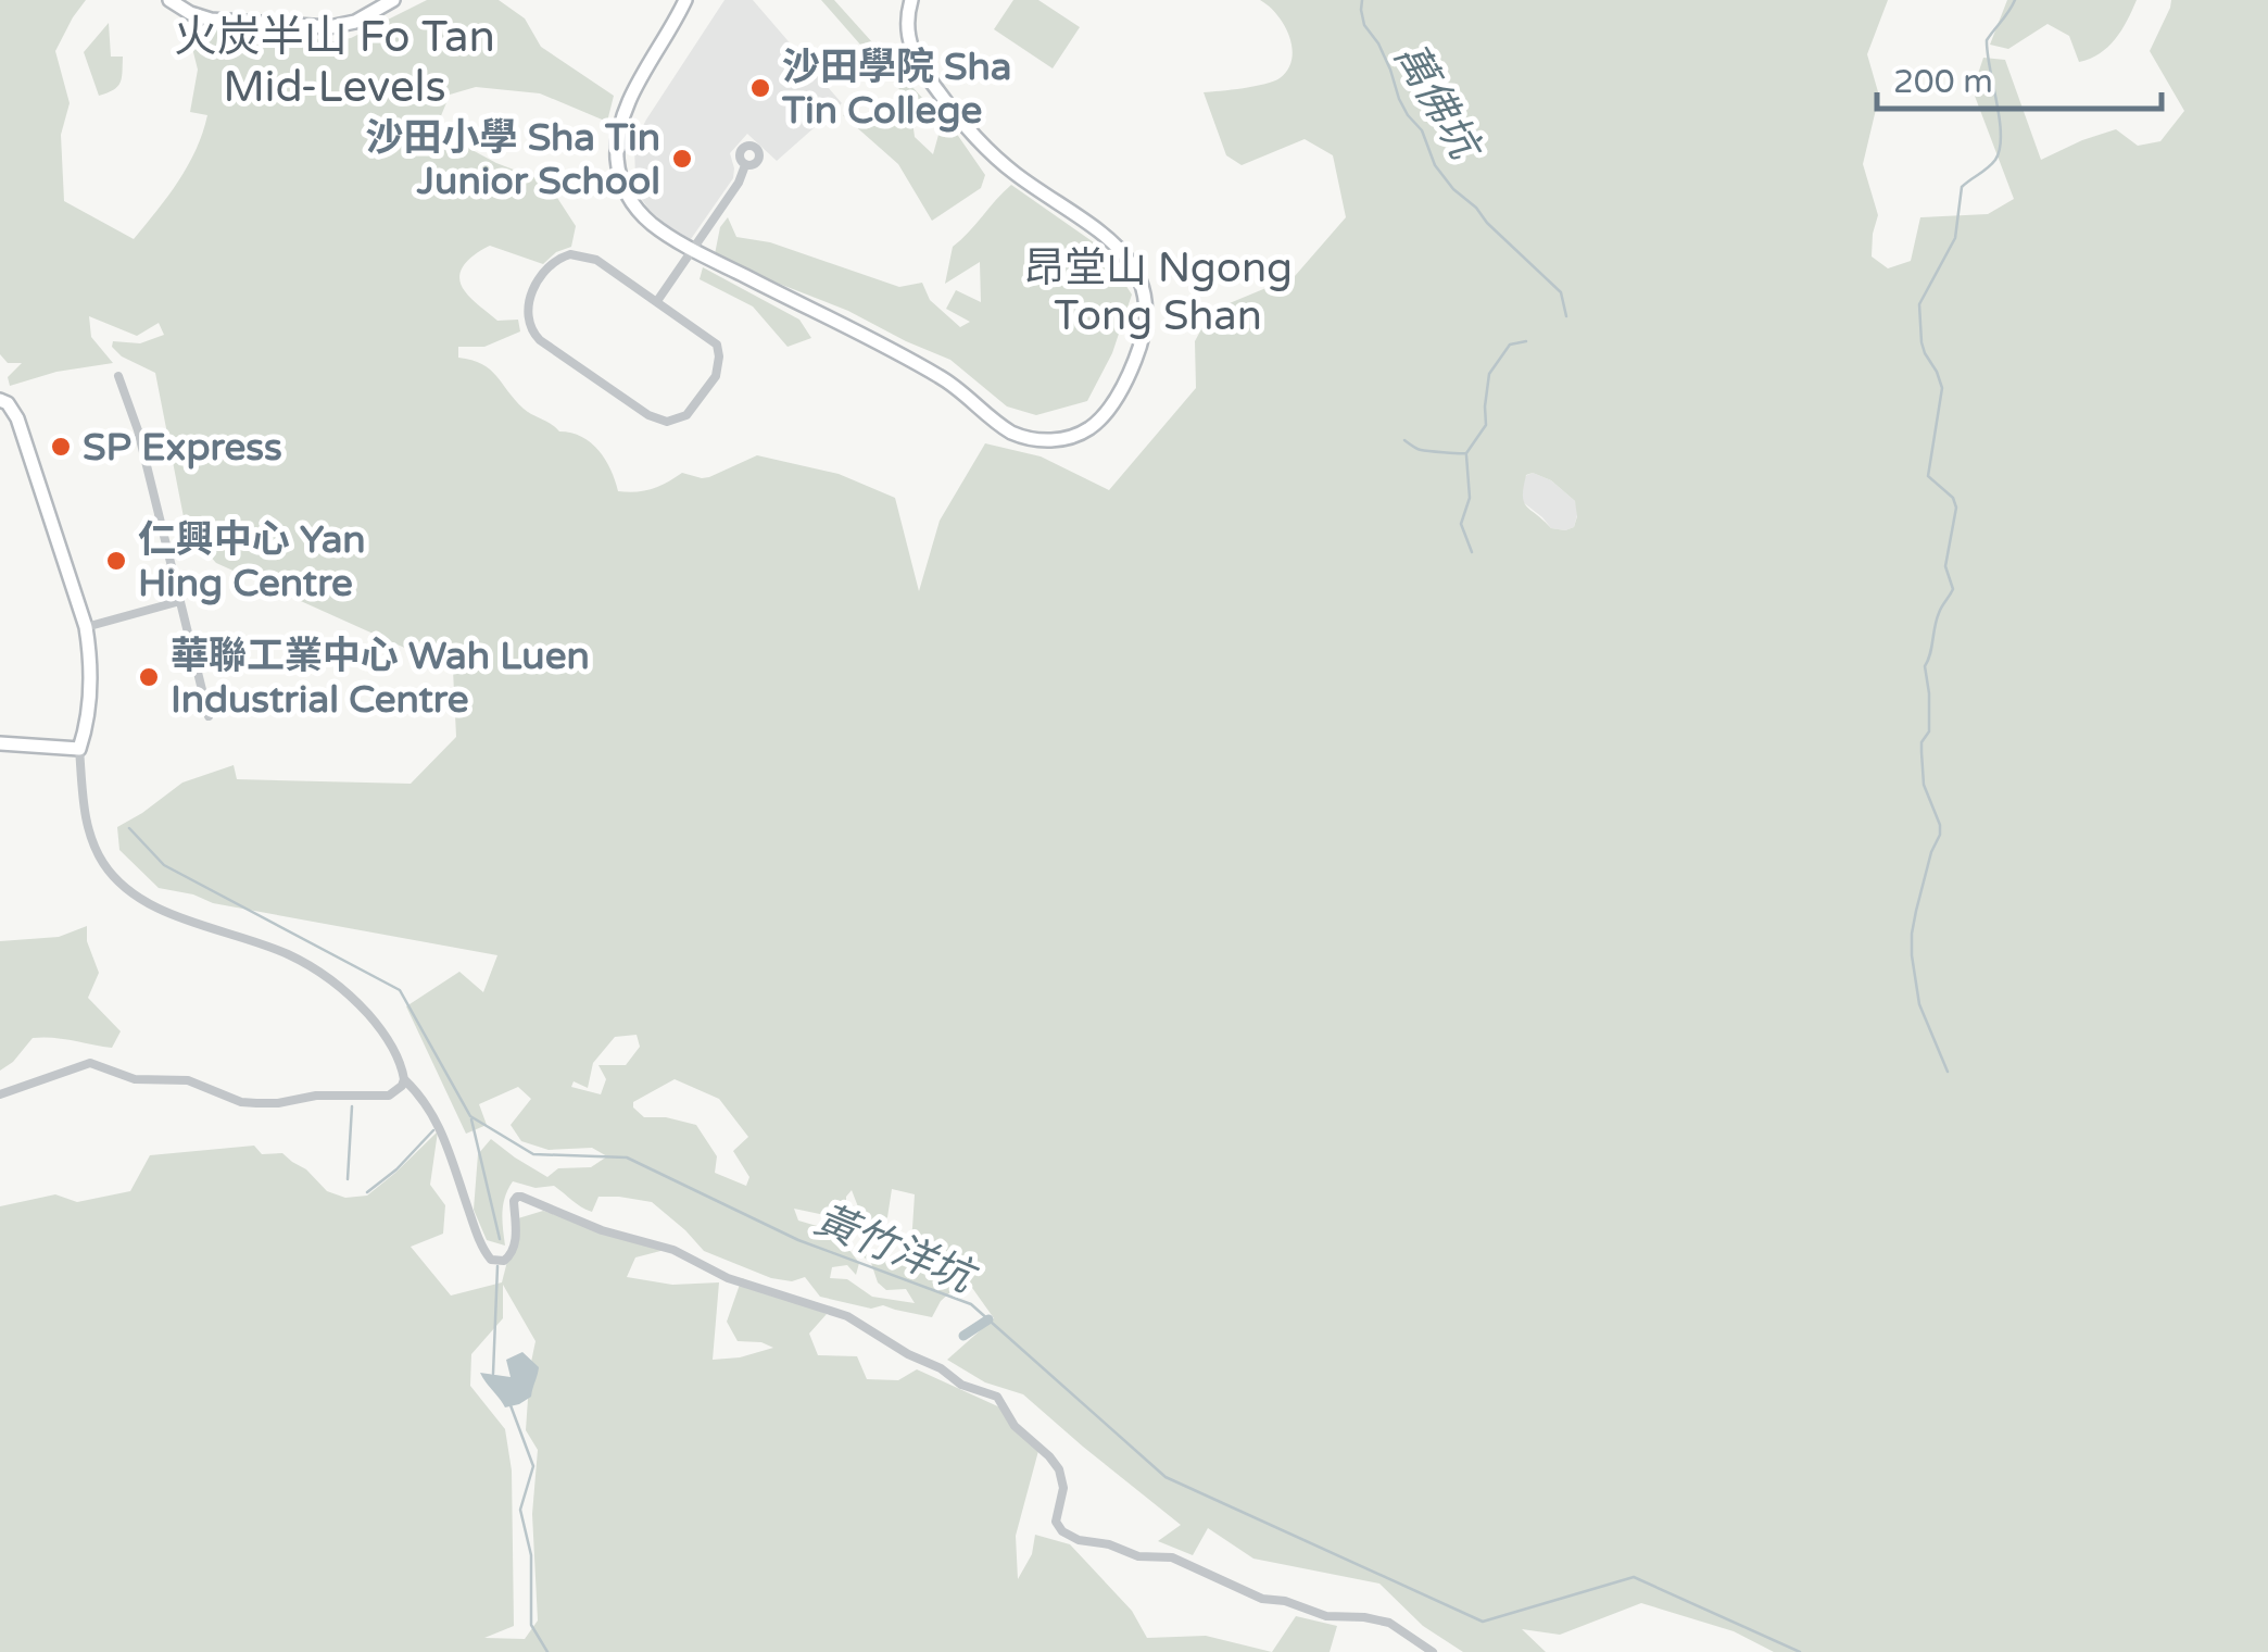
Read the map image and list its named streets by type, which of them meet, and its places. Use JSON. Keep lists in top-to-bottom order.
{
  "districts": ["火炭半山 Fo Tan Mid-Levels", "昂堂山 Ngong Tong Shan"],
  "water": ["萬佛坑", "黃竹洋坑"],
  "places": [
    "沙田學院 Sha Tin College",
    "沙田小學 Sha Tin Junior School",
    "SP Express",
    "仁興中心 Yan Hing Centre",
    "華聯工業中心 Wah Luen Industrial Centre"
  ],
  "scale_bar": "200 m"
}
